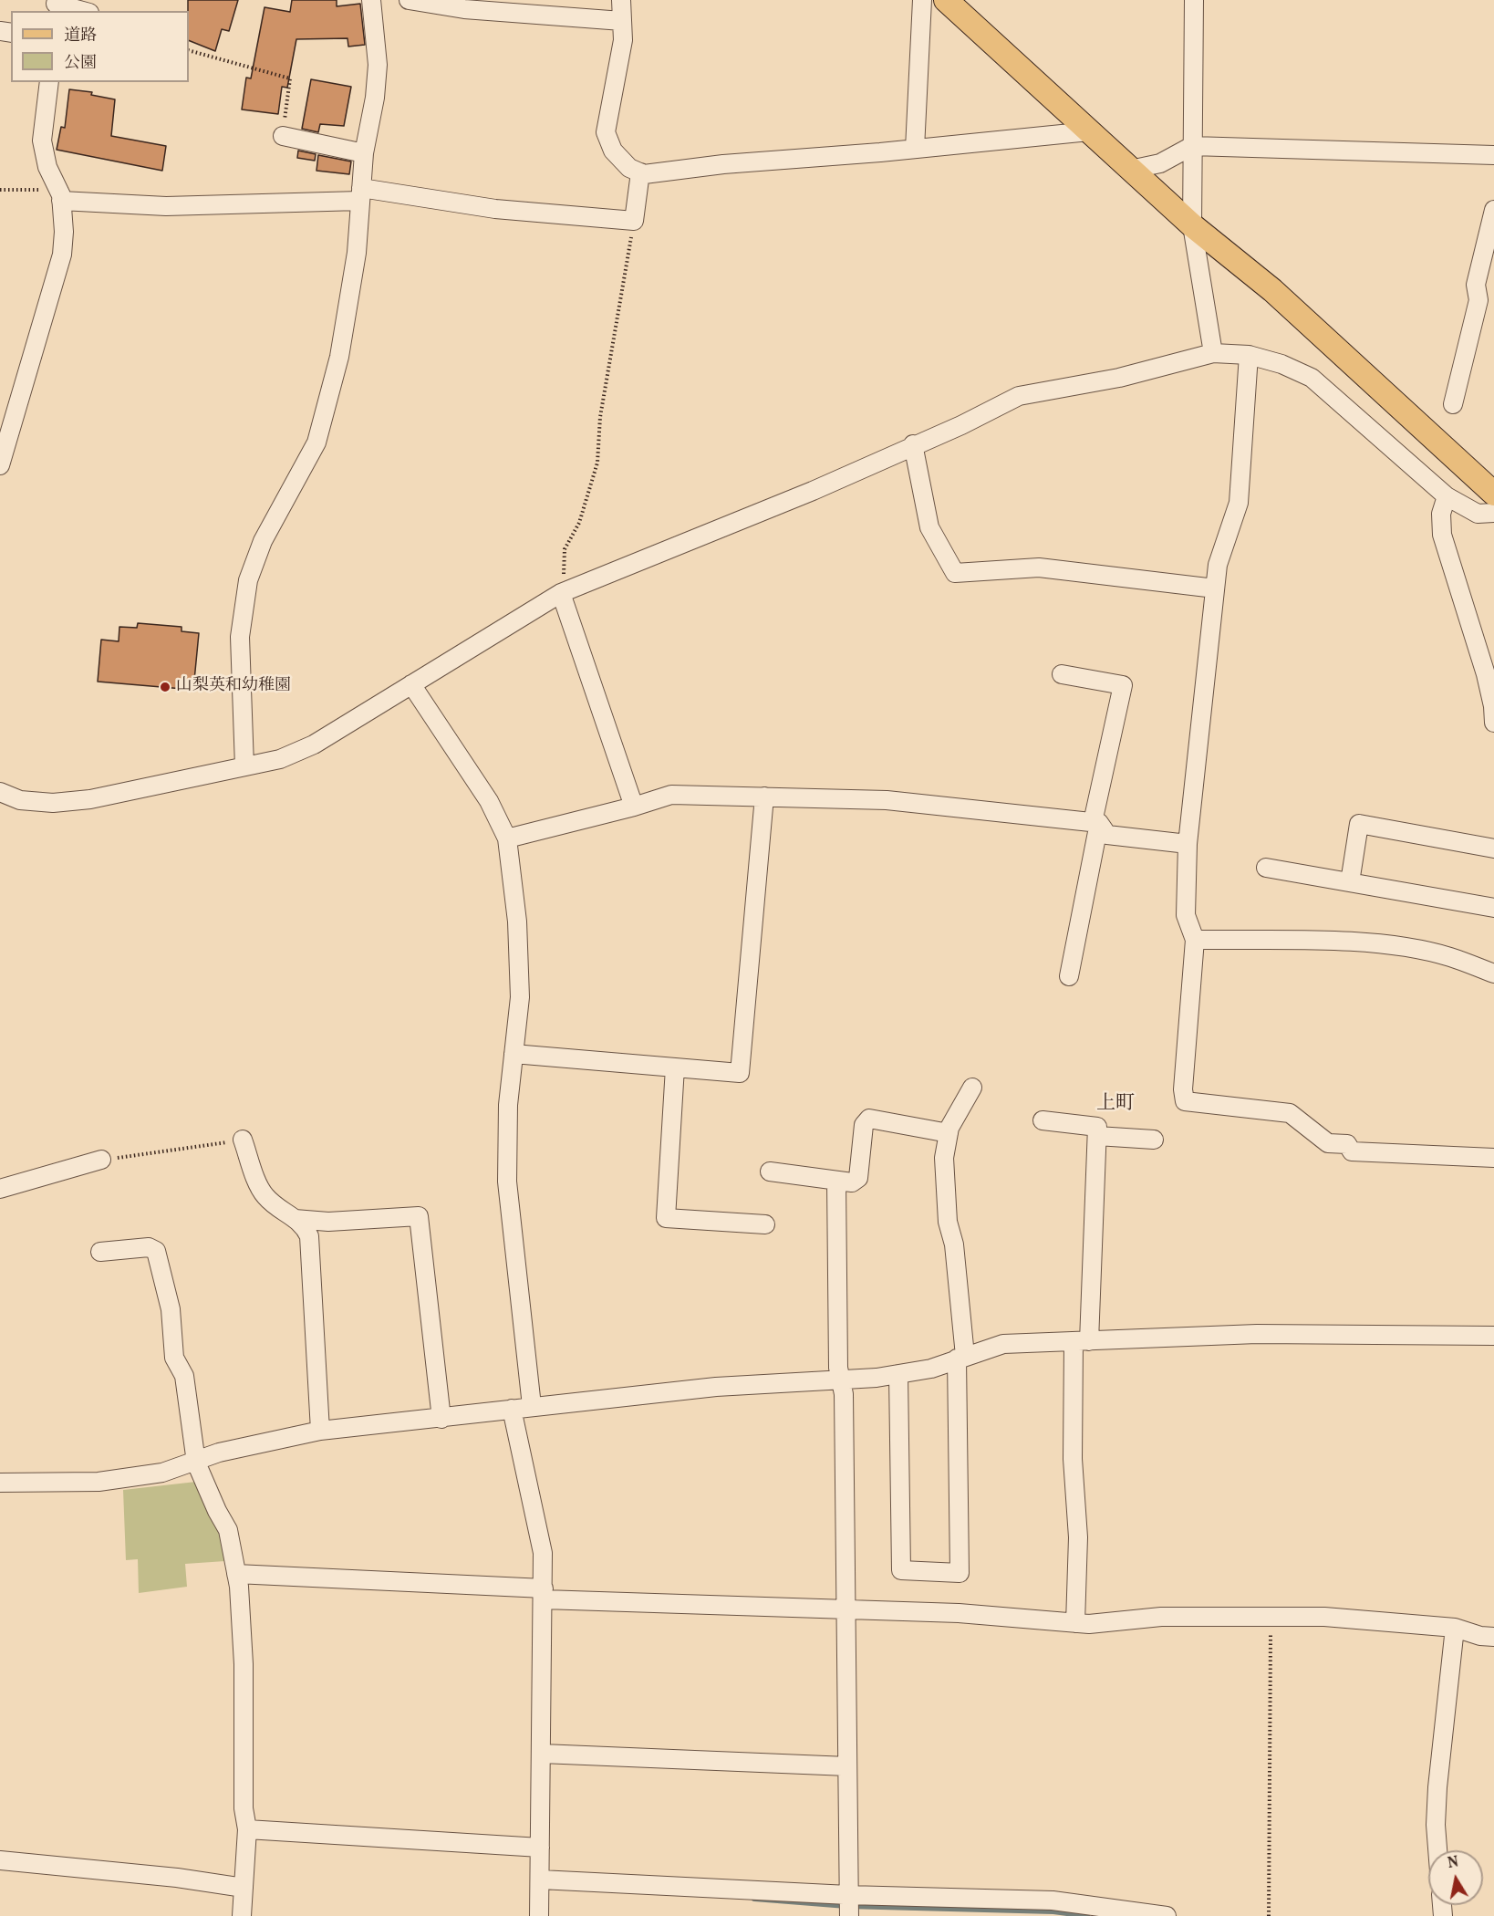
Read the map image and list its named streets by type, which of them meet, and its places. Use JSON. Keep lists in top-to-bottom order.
{
  "districts": ["上町"],
  "places": ["山梨英和幼稚園"],
  "legend": ["道路", "公園"],
  "north": "top"
}
